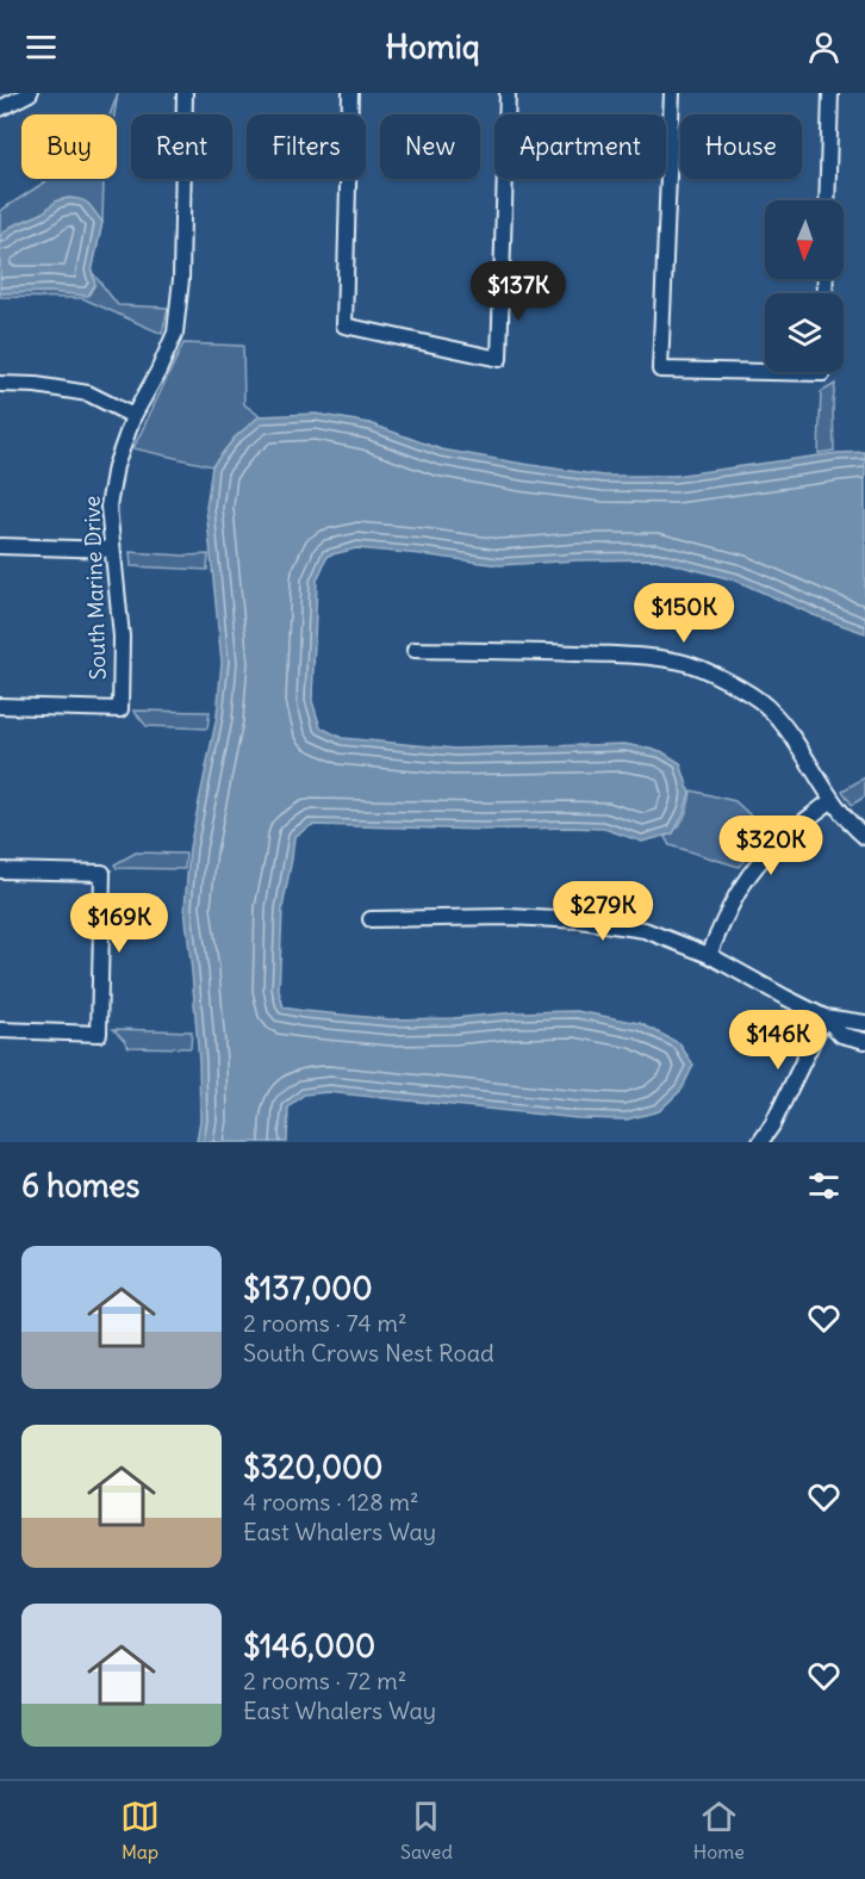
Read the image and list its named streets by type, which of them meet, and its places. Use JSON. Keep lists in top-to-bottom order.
{
  "streets": {
    "street": ["South Marine Drive"]
  },
  "north": "bottom",
  "page": {
    "header": "Homiq",
    "chip": [
      "Buy",
      "Rent",
      "Filters",
      "New",
      "Apartment",
      "House"
    ],
    "price": [
      "$137K",
      "$150K",
      "$320K",
      "$279K",
      "$169K",
      "$146K"
    ],
    "heading": "6 homes",
    "list": [
      {
        "name": "$137,000",
        "note": "2 rooms · 74 m² · South Crows Nest Road"
      },
      {
        "name": "$320,000",
        "note": "4 rooms · 128 m² · East Whalers Way"
      },
      {
        "name": "$146,000",
        "note": "2 rooms · 72 m² · East Whalers Way"
      }
    ],
    "tabs": ["Map", "Saved", "Home"]
  }
}
